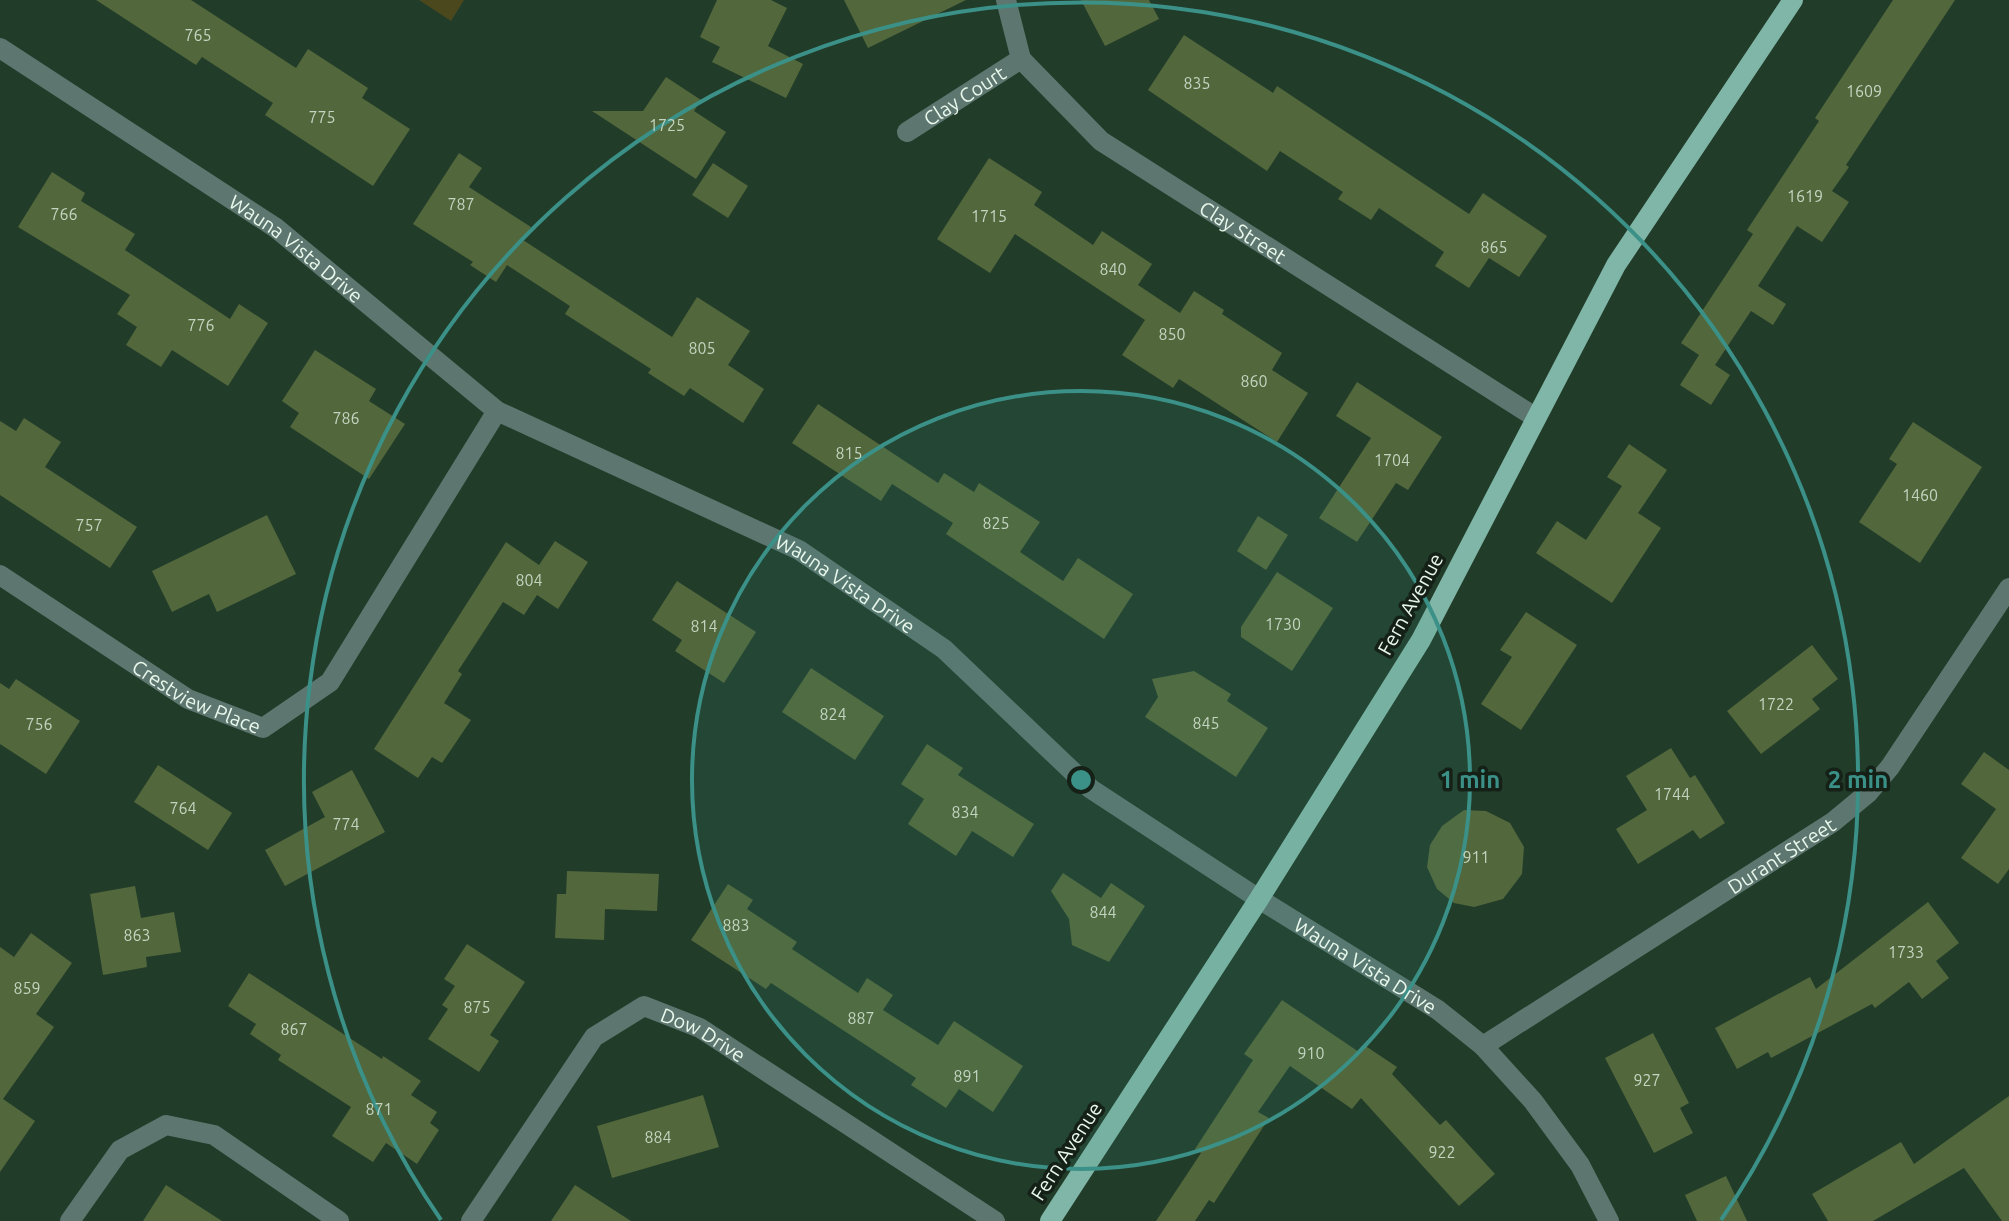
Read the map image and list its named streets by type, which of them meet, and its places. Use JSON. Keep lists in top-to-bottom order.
{
  "streets": {
    "main road": ["Fern Avenue"],
    "street": [
      "Clay Court",
      "Clay Street",
      "Wauna Vista Drive",
      "Crestview Place",
      "Durant Street",
      "Dow Drive"
    ]
  },
  "crossings": [
    ["Clay Court", "Clay Street"],
    ["Clay Street", "Fern Avenue"],
    ["Wauna Vista Drive", "Fern Avenue"],
    ["Wauna Vista Drive", "Crestview Place"],
    ["Wauna Vista Drive", "Durant Street"]
  ],
  "house_numbers": [
    "765",
    "835",
    "1609",
    "775",
    "1725",
    "1619",
    "787",
    "766",
    "1715",
    "865",
    "840",
    "776",
    "850",
    "805",
    "860",
    "786",
    "815",
    "1704",
    "1460",
    "825",
    "757",
    "804",
    "1730",
    "814",
    "1722",
    "824",
    "845",
    "756",
    "1744",
    "764",
    "834",
    "774",
    "911",
    "844",
    "883",
    "863",
    "1733",
    "859",
    "875",
    "887",
    "867",
    "910",
    "891",
    "927",
    "871",
    "884",
    "922"
  ],
  "rings": ["1 min", "2 min"]
}
